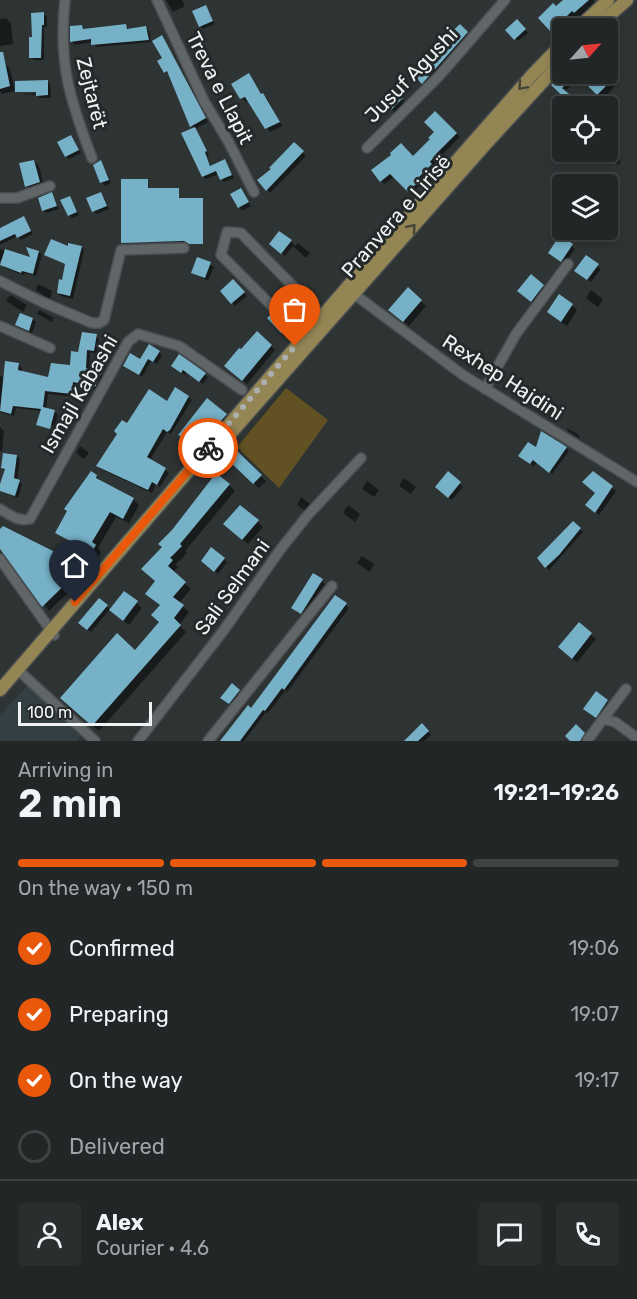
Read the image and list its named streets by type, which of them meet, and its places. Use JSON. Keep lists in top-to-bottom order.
{
  "streets": {
    "main road": ["Pranvera e Lirisë"],
    "street": [
      "Jusuf Agushi",
      "Treva e Llapit",
      "Zejtarët",
      "Rexhep Hajdini",
      "Ismajl Kabashi",
      "Sali Selmani"
    ]
  },
  "crossings": [
    ["Pranvera e Lirisë", "Rexhep Hajdini"]
  ],
  "scale_bar": "100 m",
  "north": "top right",
  "page": {
    "scale": "100 m",
    "heading": ["2 min", "Arriving in", "19:21–19:26"],
    "panel": ["Alex", "Courier · 4.6"],
    "bar": "On the way · 150 m",
    "list": [
      ["Confirmed", "19:06"],
      ["Preparing", "19:07"],
      ["On the way", "19:17"],
      "Delivered"
    ]
  }
}
